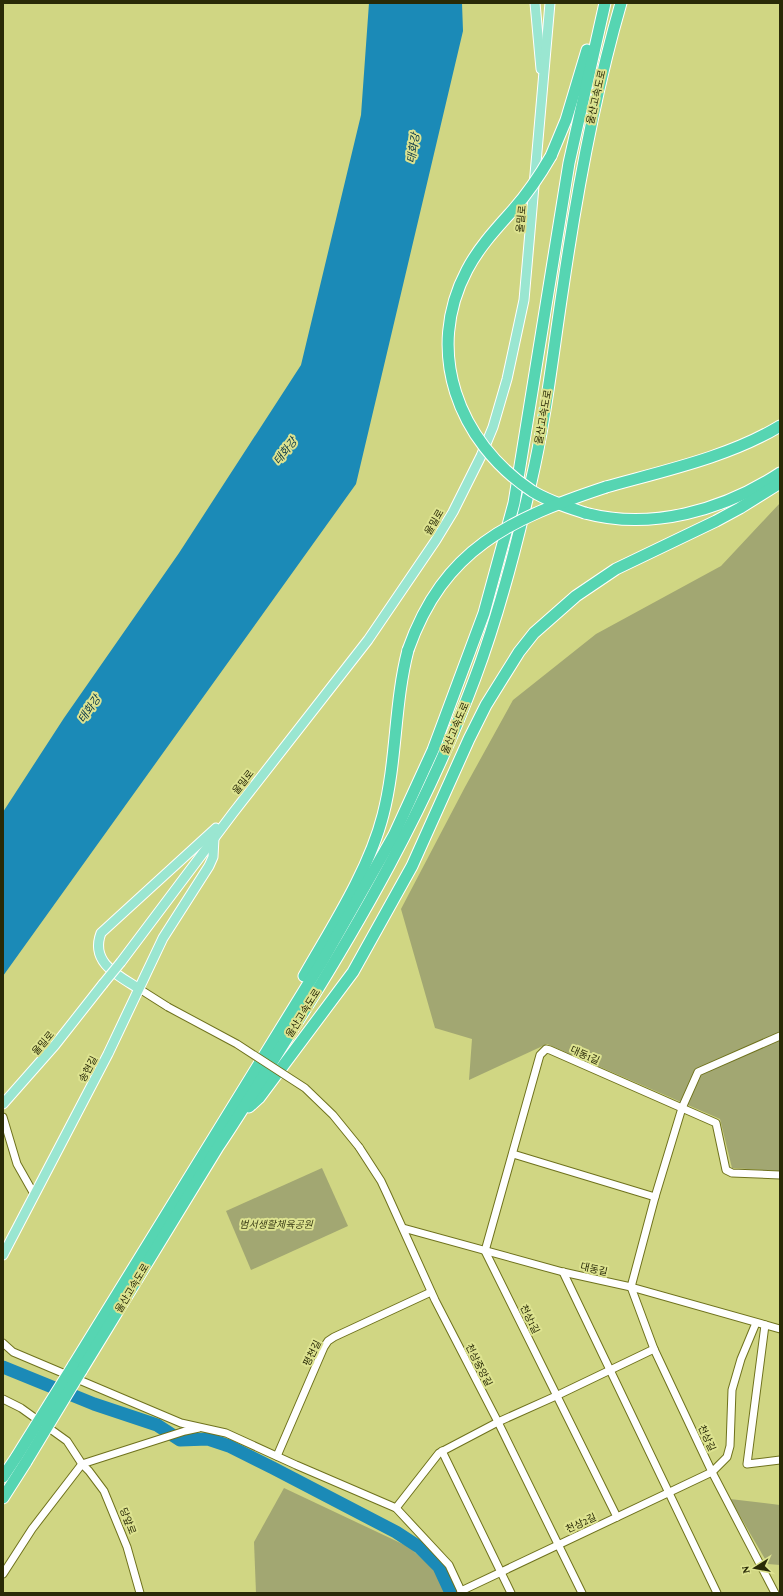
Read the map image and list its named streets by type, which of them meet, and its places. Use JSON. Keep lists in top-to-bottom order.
{
  "streets": {
    "highway": ["울산고속도로"],
    "main road": ["울밀로", "송현길"],
    "street": [
      "대동1길",
      "대동길",
      "천상1길",
      "평천길",
      "천상중앙길",
      "천상길",
      "당앞로",
      "천상2길"
    ]
  },
  "crossings": [
    ["울밀로", "송현길"],
    ["대동1길", "대동길"],
    ["대동1길", "천상1길"],
    ["송현길", "천상중앙길"],
    ["대동길", "천상1길"],
    ["대동길", "천상중앙길"],
    ["대동길", "천상길"],
    ["천상1길", "천상2길"],
    ["평천길", "천상중앙길"],
    ["천상중앙길", "천상2길"],
    ["천상길", "천상2길"]
  ],
  "water": ["태화강"],
  "parks": ["범서생활체육공원"],
  "north": "left"
}
